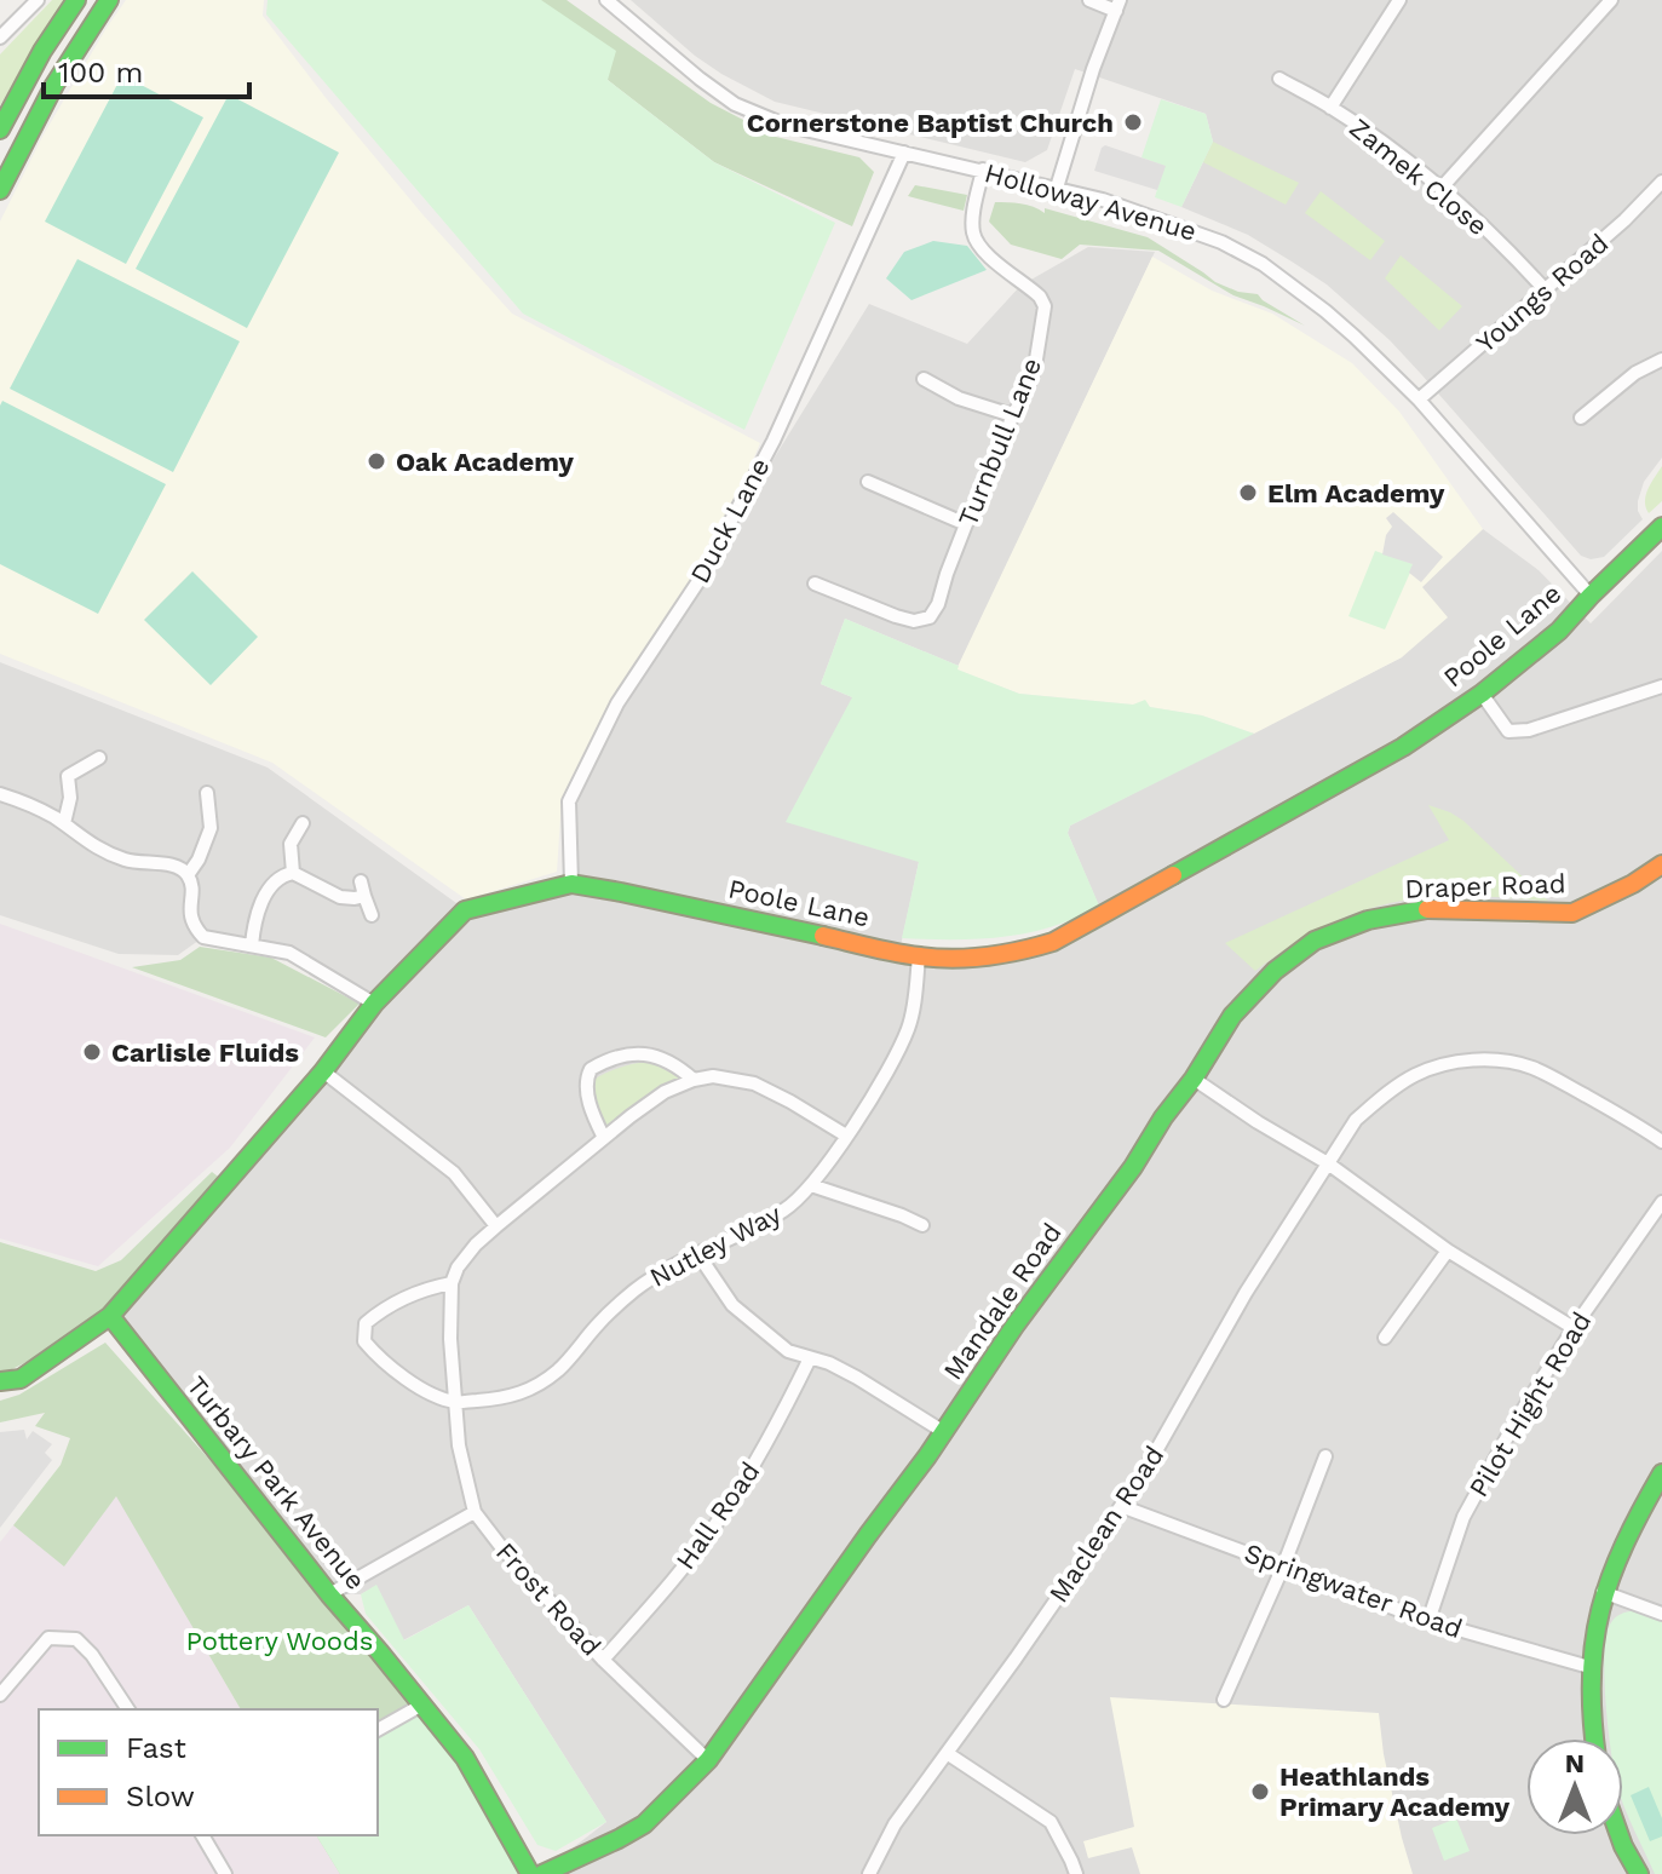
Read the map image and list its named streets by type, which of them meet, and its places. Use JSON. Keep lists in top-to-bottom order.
{
  "streets": {
    "main road": [
      "Poole Lane",
      "Draper Road",
      "Mandale Road",
      "Turbary Park Avenue"
    ],
    "street": [
      "Zamek Close",
      "Holloway Avenue",
      "Youngs Road",
      "Turnbull Lane",
      "Duck Lane",
      "Nutley Way",
      "Pilot Hight Road",
      "Hall Road",
      "Maclean Road",
      "Springwater Road",
      "Frost Road"
    ]
  },
  "crossings": [
    ["Zamek Close", "Youngs Road"],
    ["Holloway Avenue", "Youngs Road"],
    ["Holloway Avenue", "Turnbull Lane"],
    ["Holloway Avenue", "Duck Lane"],
    ["Holloway Avenue", "Poole Lane"],
    ["Duck Lane", "Poole Lane"],
    ["Poole Lane", "Nutley Way"],
    ["Poole Lane", "Turbary Park Avenue"],
    ["Draper Road", "Mandale Road"],
    ["Nutley Way", "Frost Road"],
    ["Mandale Road", "Frost Road"],
    ["Pilot Hight Road", "Springwater Road"],
    ["Hall Road", "Frost Road"],
    ["Maclean Road", "Springwater Road"]
  ],
  "parks": ["Pottery Woods"],
  "places": [
    "Cornerstone Baptist Church",
    "Oak Academy",
    "Elm Academy",
    "Carlisle Fluids",
    "Heathlands Primary Academy"
  ],
  "legend": ["Fast", "Slow"],
  "scale_bar": "100 m",
  "north": "top"
}
